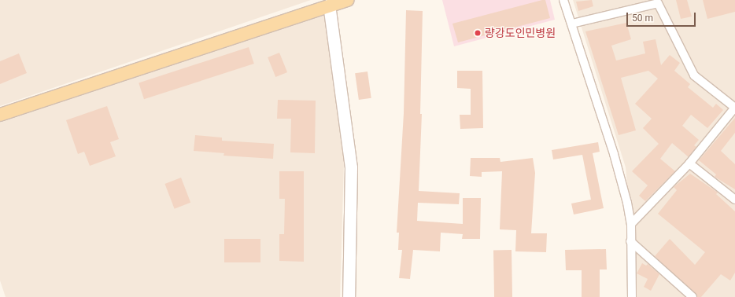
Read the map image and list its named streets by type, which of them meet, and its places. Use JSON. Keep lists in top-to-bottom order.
{
  "places": ["량강도인민병원"],
  "scale_bar": "50 m"
}
